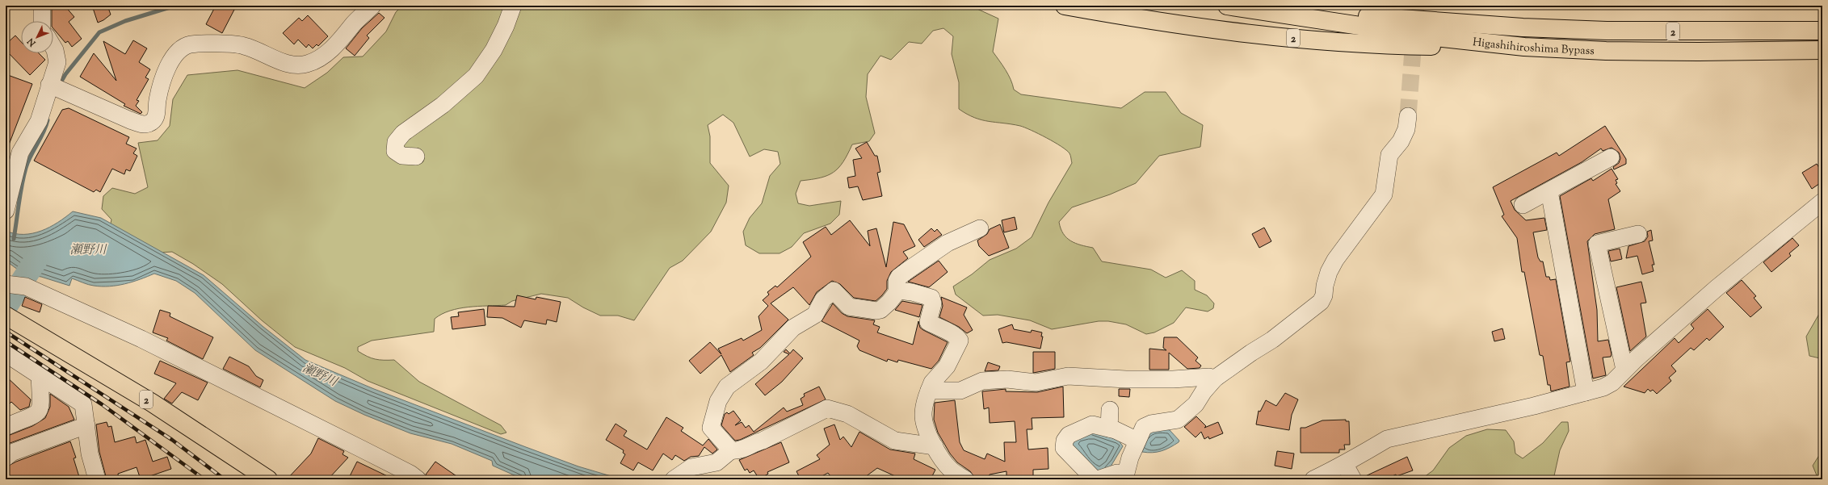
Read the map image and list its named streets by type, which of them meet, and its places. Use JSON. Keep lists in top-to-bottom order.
{
  "streets": {
    "highway": ["2", "Higashihiroshima Bypass"]
  },
  "crossings": [
    ["2", "Higashihiroshima Bypass"]
  ],
  "water": ["瀬野川"],
  "north": "bottom left"
}
